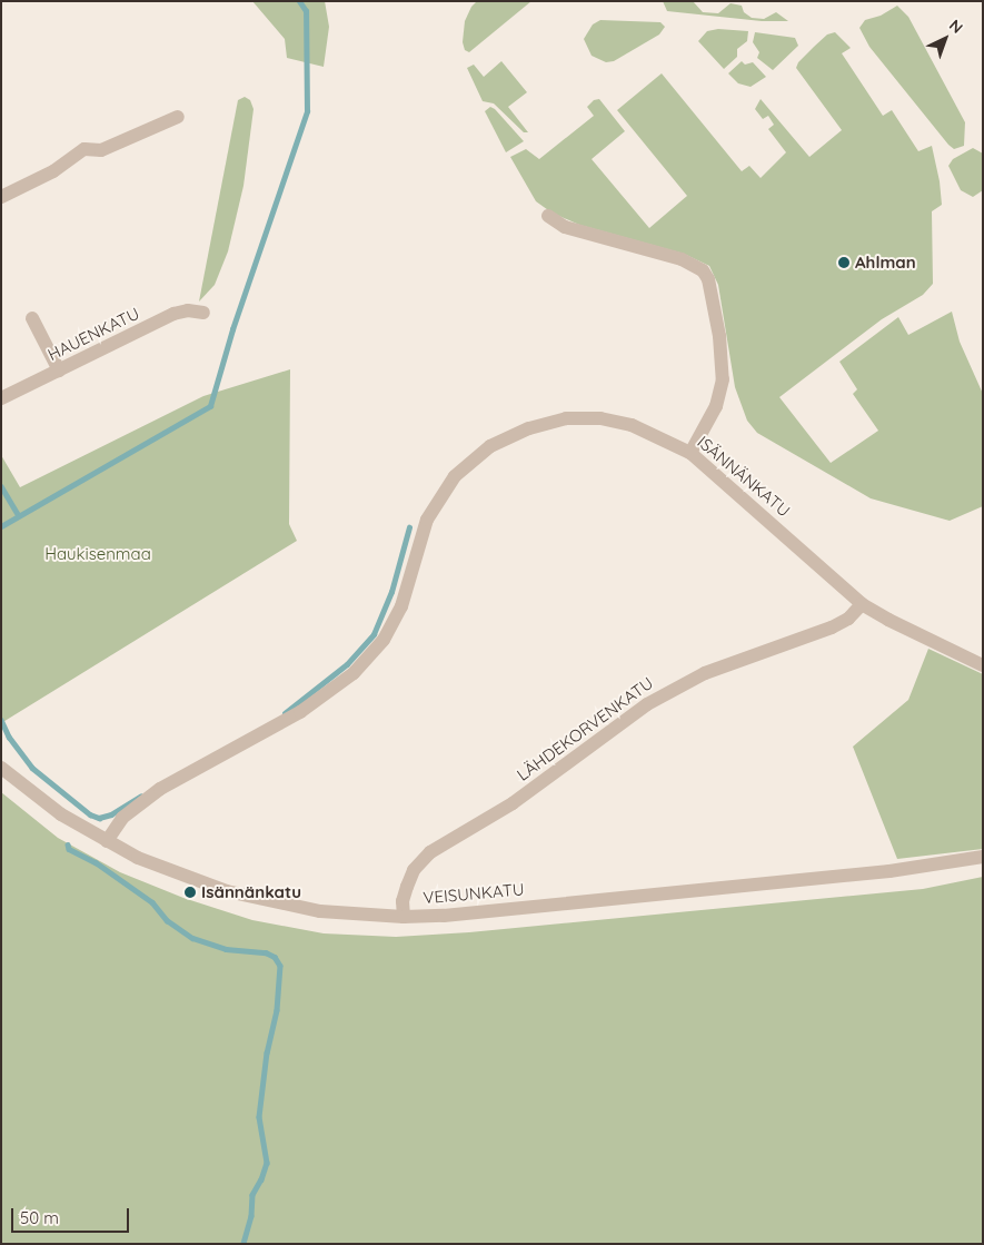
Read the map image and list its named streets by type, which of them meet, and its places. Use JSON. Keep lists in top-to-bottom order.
{
  "streets": {
    "street": [
      "HAUENKATU",
      "ISÄNNÄNKATU",
      "LÄHDEKORVENKATU",
      "VEISUNKATU"
    ]
  },
  "crossings": [
    ["ISÄNNÄNKATU", "LÄHDEKORVENKATU"],
    ["ISÄNNÄNKATU", "VEISUNKATU"],
    ["LÄHDEKORVENKATU", "VEISUNKATU"]
  ],
  "parks": ["Haukisenmaa"],
  "places": ["Ahlman", "Isännänkatu"],
  "scale_bar": "50 m",
  "north": "top right"
}
